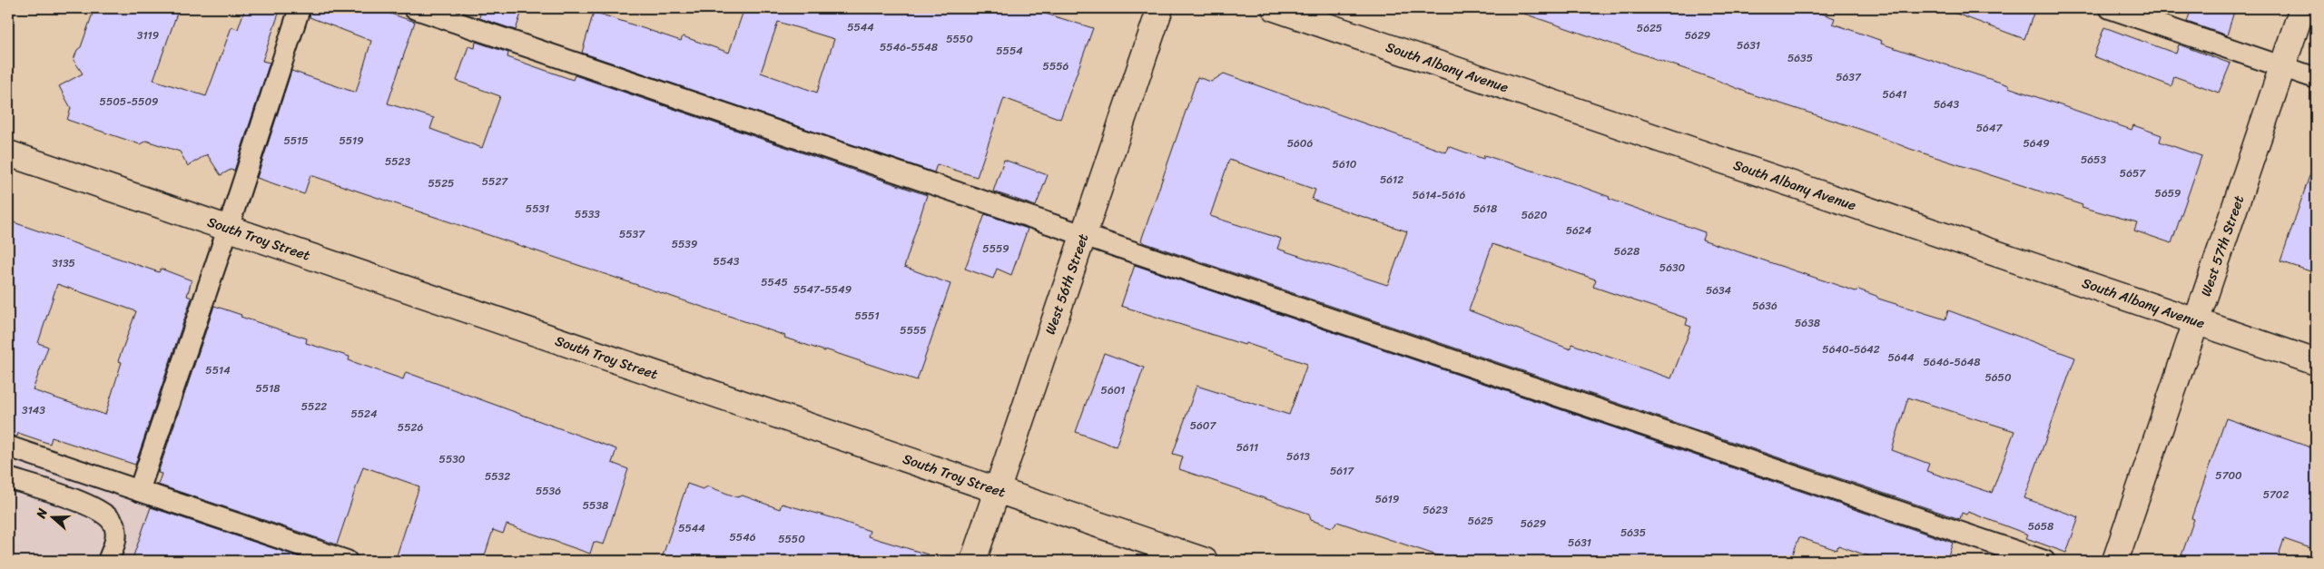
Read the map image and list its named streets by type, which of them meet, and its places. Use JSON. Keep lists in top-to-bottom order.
{
  "streets": {
    "street": [
      "South Albany Avenue",
      "South Troy Street",
      "West 57th Street",
      "West 56th Street"
    ]
  },
  "crossings": [
    ["South Albany Avenue", "West 57th Street"],
    ["South Troy Street", "West 56th Street"]
  ],
  "house_numbers": [
    "5544",
    "5625",
    "3119",
    "5629",
    "5550",
    "5631",
    "5546-5548",
    "5554",
    "5635",
    "5556",
    "5637",
    "5641",
    "5505-5509",
    "5643",
    "5647",
    "5515",
    "5519",
    "5606",
    "5649",
    "5653",
    "5523",
    "5610",
    "5657",
    "5612",
    "5527",
    "5525",
    "5659",
    "5614-5616",
    "5531",
    "5618",
    "5533",
    "5620",
    "5624",
    "5537",
    "5539",
    "5559",
    "5628",
    "5543",
    "3135",
    "5630",
    "5545",
    "5547-5549",
    "5634",
    "5636",
    "5551",
    "5638",
    "5555",
    "5640-5642",
    "5644",
    "5646-5648",
    "5514",
    "5650",
    "5518",
    "5601",
    "5522",
    "3143",
    "5524",
    "5607",
    "5526",
    "5611",
    "5613",
    "5530",
    "5617",
    "5700",
    "5532",
    "5536",
    "5702",
    "5619",
    "5538",
    "5623",
    "5625",
    "5629",
    "5658",
    "5544",
    "5635",
    "5546",
    "5550",
    "5631"
  ],
  "north": "left"
}
